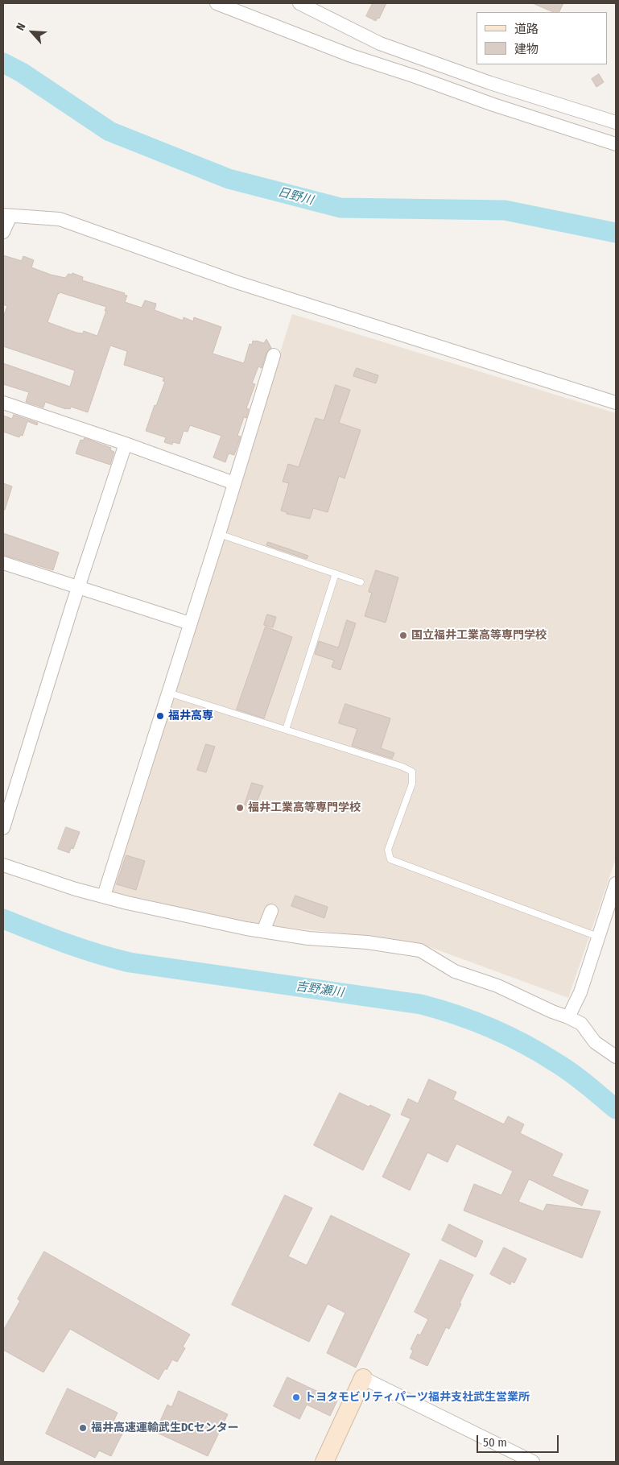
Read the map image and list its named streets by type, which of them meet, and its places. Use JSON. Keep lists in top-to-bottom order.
{
  "water": ["日野川", "吉野瀬川"],
  "places": [
    "国立福井工業高等専門学校",
    "福井高専",
    "福井工業高等専門学校",
    "トヨタモビリティパーツ福井支社武生営業所",
    "福井高速運輸武生DCセンター"
  ],
  "legend": ["道路", "建物"],
  "scale_bar": "50 m",
  "north": "top left"
}
